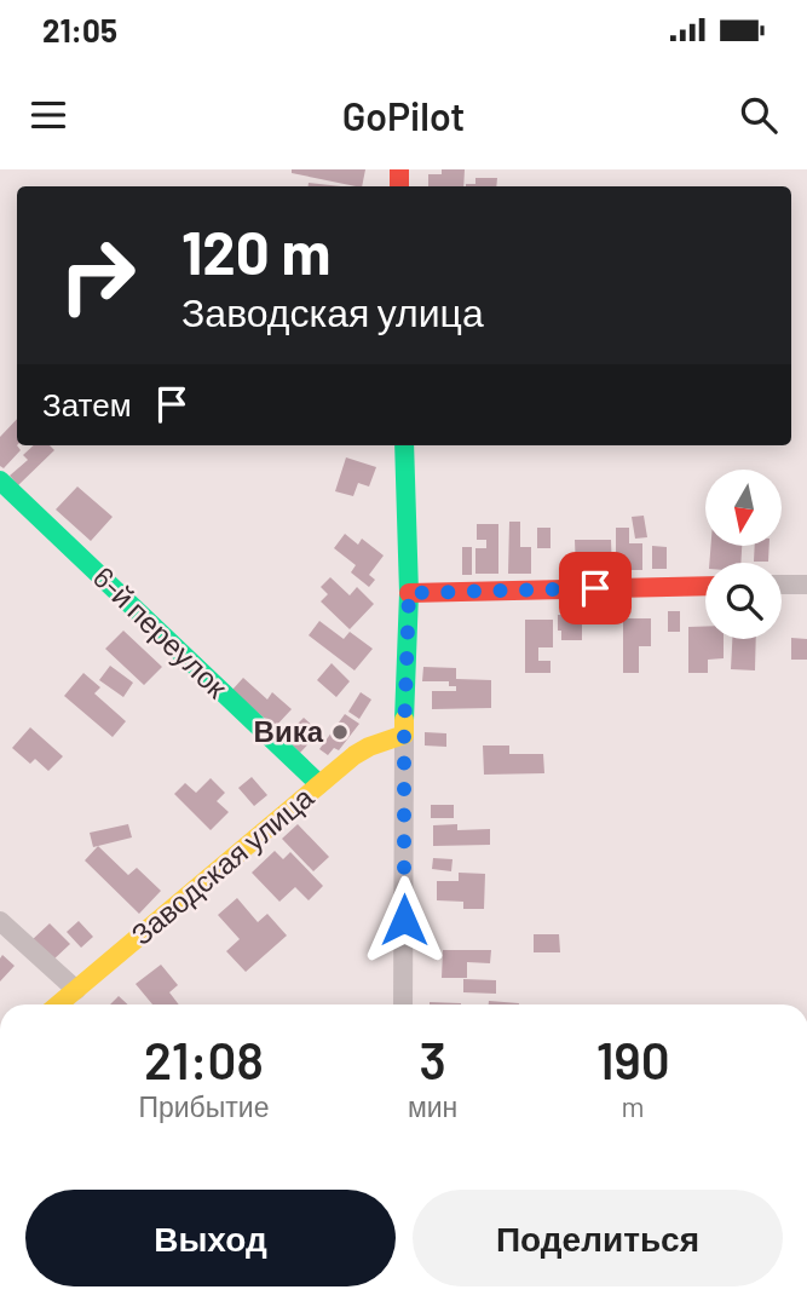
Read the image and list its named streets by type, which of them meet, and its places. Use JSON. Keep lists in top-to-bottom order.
{
  "streets": {
    "street": ["6-й переулок", "Заводская улица"]
  },
  "crossings": [
    ["6-й переулок", "Заводская улица"]
  ],
  "places": ["Вика"],
  "north": "bottom",
  "page": {
    "status": "21:05",
    "header": "GoPilot",
    "turn": ["120 m", "Заводская улица"],
    "then": "Затем",
    "eta": [
      "21:08",
      "Прибытие",
      "3",
      "мин",
      "190",
      "m"
    ],
    "buttons": ["Выход", "Поделиться"]
  }
}
